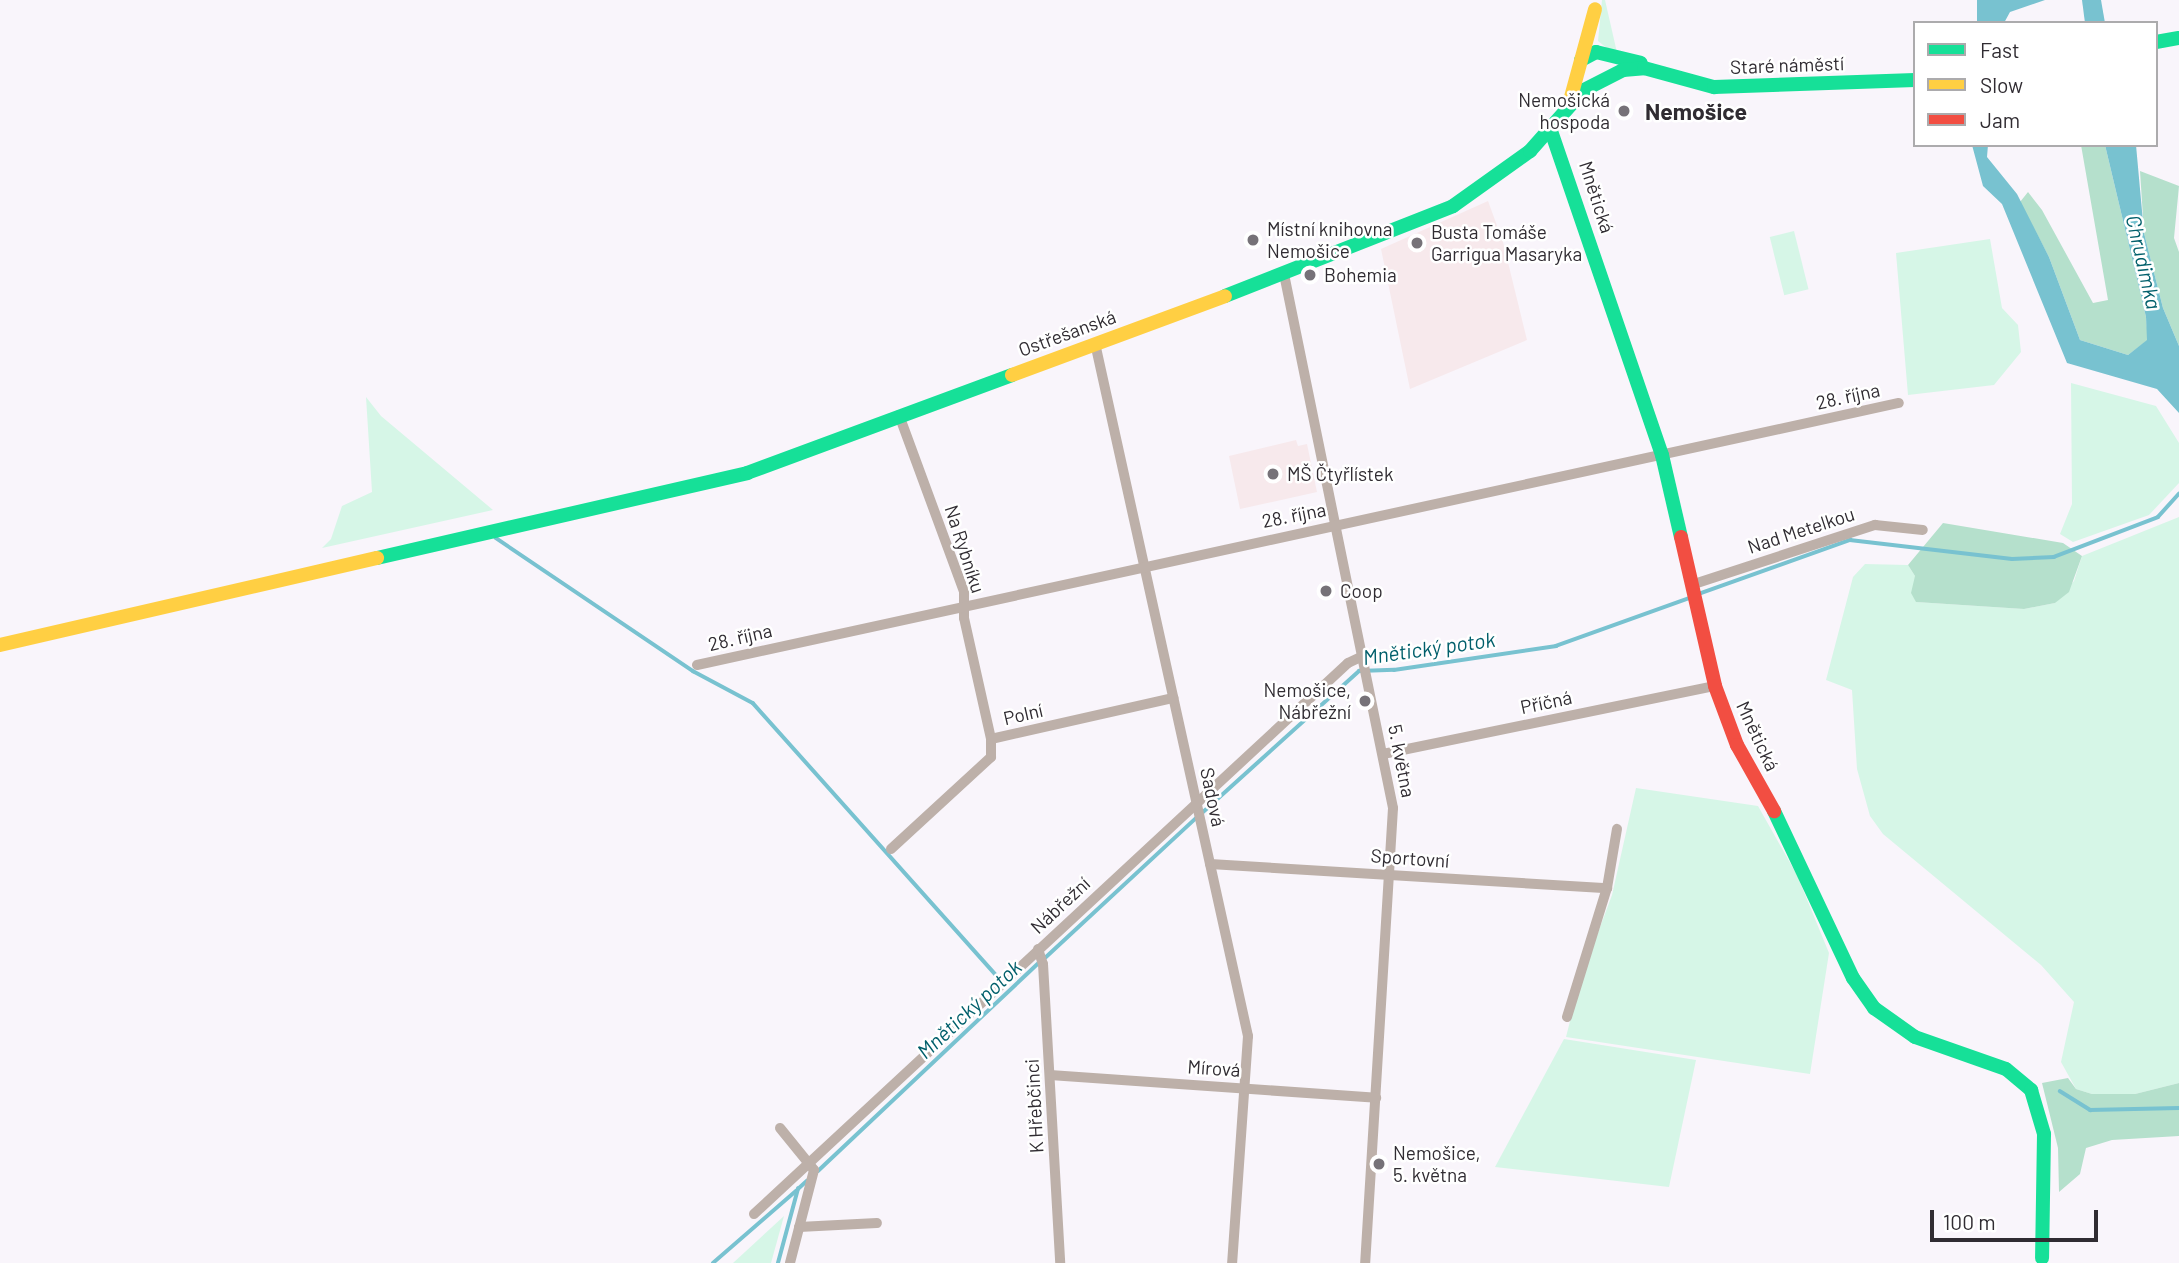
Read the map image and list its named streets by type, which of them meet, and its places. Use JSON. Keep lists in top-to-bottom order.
{
  "streets": {
    "street": [
      "Staré náměstí",
      "Mnětická",
      "Ostřešanská",
      "28. října",
      "Nad Metelkou",
      "Na Rybníku",
      "Příčná",
      "Polní",
      "5. května",
      "Sadová",
      "Sportovní",
      "Nábřežní",
      "Mírová",
      "K Hřebčinci"
    ]
  },
  "crossings": [
    ["Staré náměstí", "Mnětická"],
    ["Staré náměstí", "Ostřešanská"],
    ["Mnětická", "Ostřešanská"],
    ["Mnětická", "28. října"],
    ["Mnětická", "Nad Metelkou"],
    ["Mnětická", "Příčná"],
    ["Ostřešanská", "Na Rybníku"],
    ["Ostřešanská", "5. května"],
    ["Ostřešanská", "Sadová"],
    ["28. října", "Na Rybníku"],
    ["28. října", "5. května"],
    ["28. října", "Sadová"],
    ["Na Rybníku", "Polní"],
    ["Příčná", "5. května"],
    ["Polní", "Sadová"],
    ["5. května", "Sportovní"],
    ["5. května", "Nábřežní"],
    ["5. května", "Mírová"],
    ["Sadová", "Sportovní"],
    ["Sadová", "Nábřežní"],
    ["Sadová", "Mírová"],
    ["Nábřežní", "K Hřebčinci"],
    ["Mírová", "K Hřebčinci"]
  ],
  "districts": ["Nemošice"],
  "water": ["Chrudimka", "Mnětický potok"],
  "places": [
    "Nemošická hospoda",
    "Místní knihovna Nemošice",
    "Busta Tomáše Garrigua Masaryka",
    "Bohemia",
    "MŠ Čtyřlístek",
    "Coop",
    "Nemošice, Nábřežní",
    "Nemošice, 5. května"
  ],
  "legend": ["Fast", "Slow", "Jam"],
  "scale_bar": "100 m"
}
